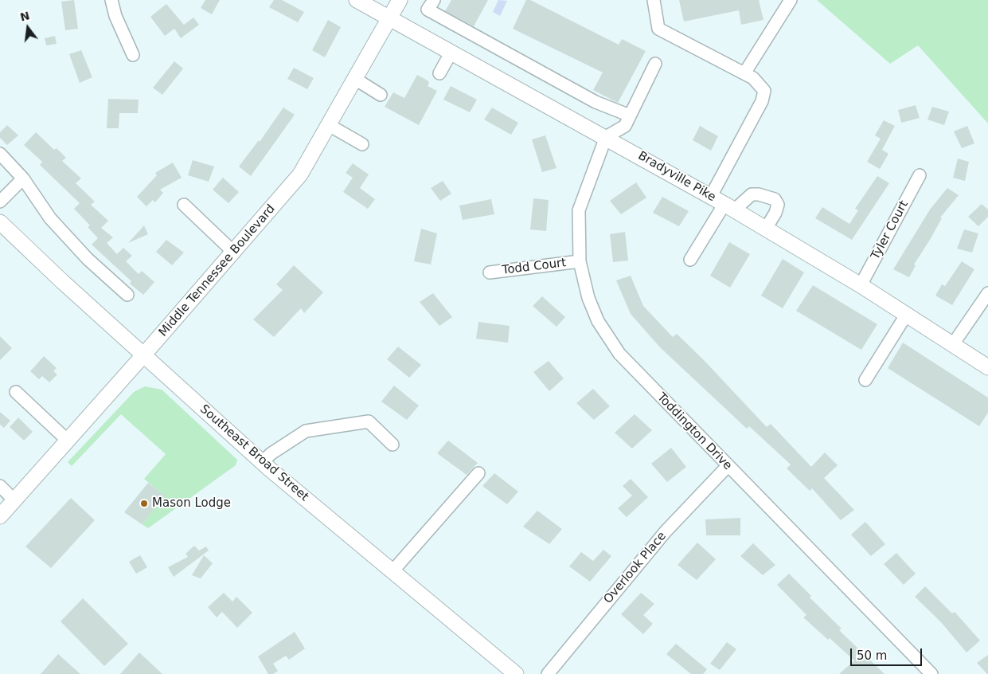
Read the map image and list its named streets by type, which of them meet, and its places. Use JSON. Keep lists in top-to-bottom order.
{
  "streets": {
    "main road": ["Bradyville Pike", "Middle Tennessee Boulevard", "Southeast Broad Street"],
    "street": [
      "Tyler Court",
      "Todd Court",
      "Toddington Drive",
      "Overlook Place"
    ]
  },
  "crossings": [
    ["Bradyville Pike", "Tyler Court"],
    ["Bradyville Pike", "Middle Tennessee Boulevard"],
    ["Bradyville Pike", "Toddington Drive"],
    ["Todd Court", "Toddington Drive"],
    ["Middle Tennessee Boulevard", "Southeast Broad Street"],
    ["Toddington Drive", "Overlook Place"]
  ],
  "places": ["Mason Lodge"],
  "scale_bar": "50 m",
  "north": "top"
}
